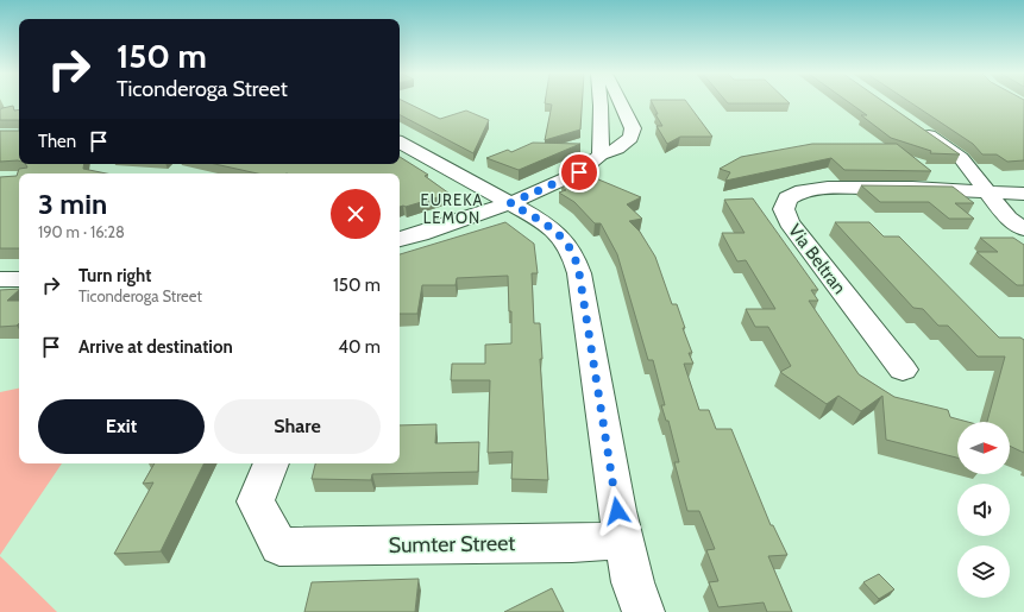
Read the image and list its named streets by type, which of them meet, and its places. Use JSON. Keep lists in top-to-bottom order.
{
  "streets": {
    "street": ["Via Beltran", "Sumter Street"]
  },
  "districts": ["EUREKA LEMON"],
  "north": "right",
  "page": {
    "turn": ["150 m", "Ticonderoga Street"],
    "then": "Then",
    "heading": ["3 min", "190 m · 16:28"],
    "list": [
      {
        "name": "Turn right",
        "note": "Ticonderoga Street",
        "value": "150 m"
      },
      {
        "name": "Arrive at destination",
        "value": "40 m"
      }
    ],
    "buttons": ["Exit", "Share"]
  }
}
